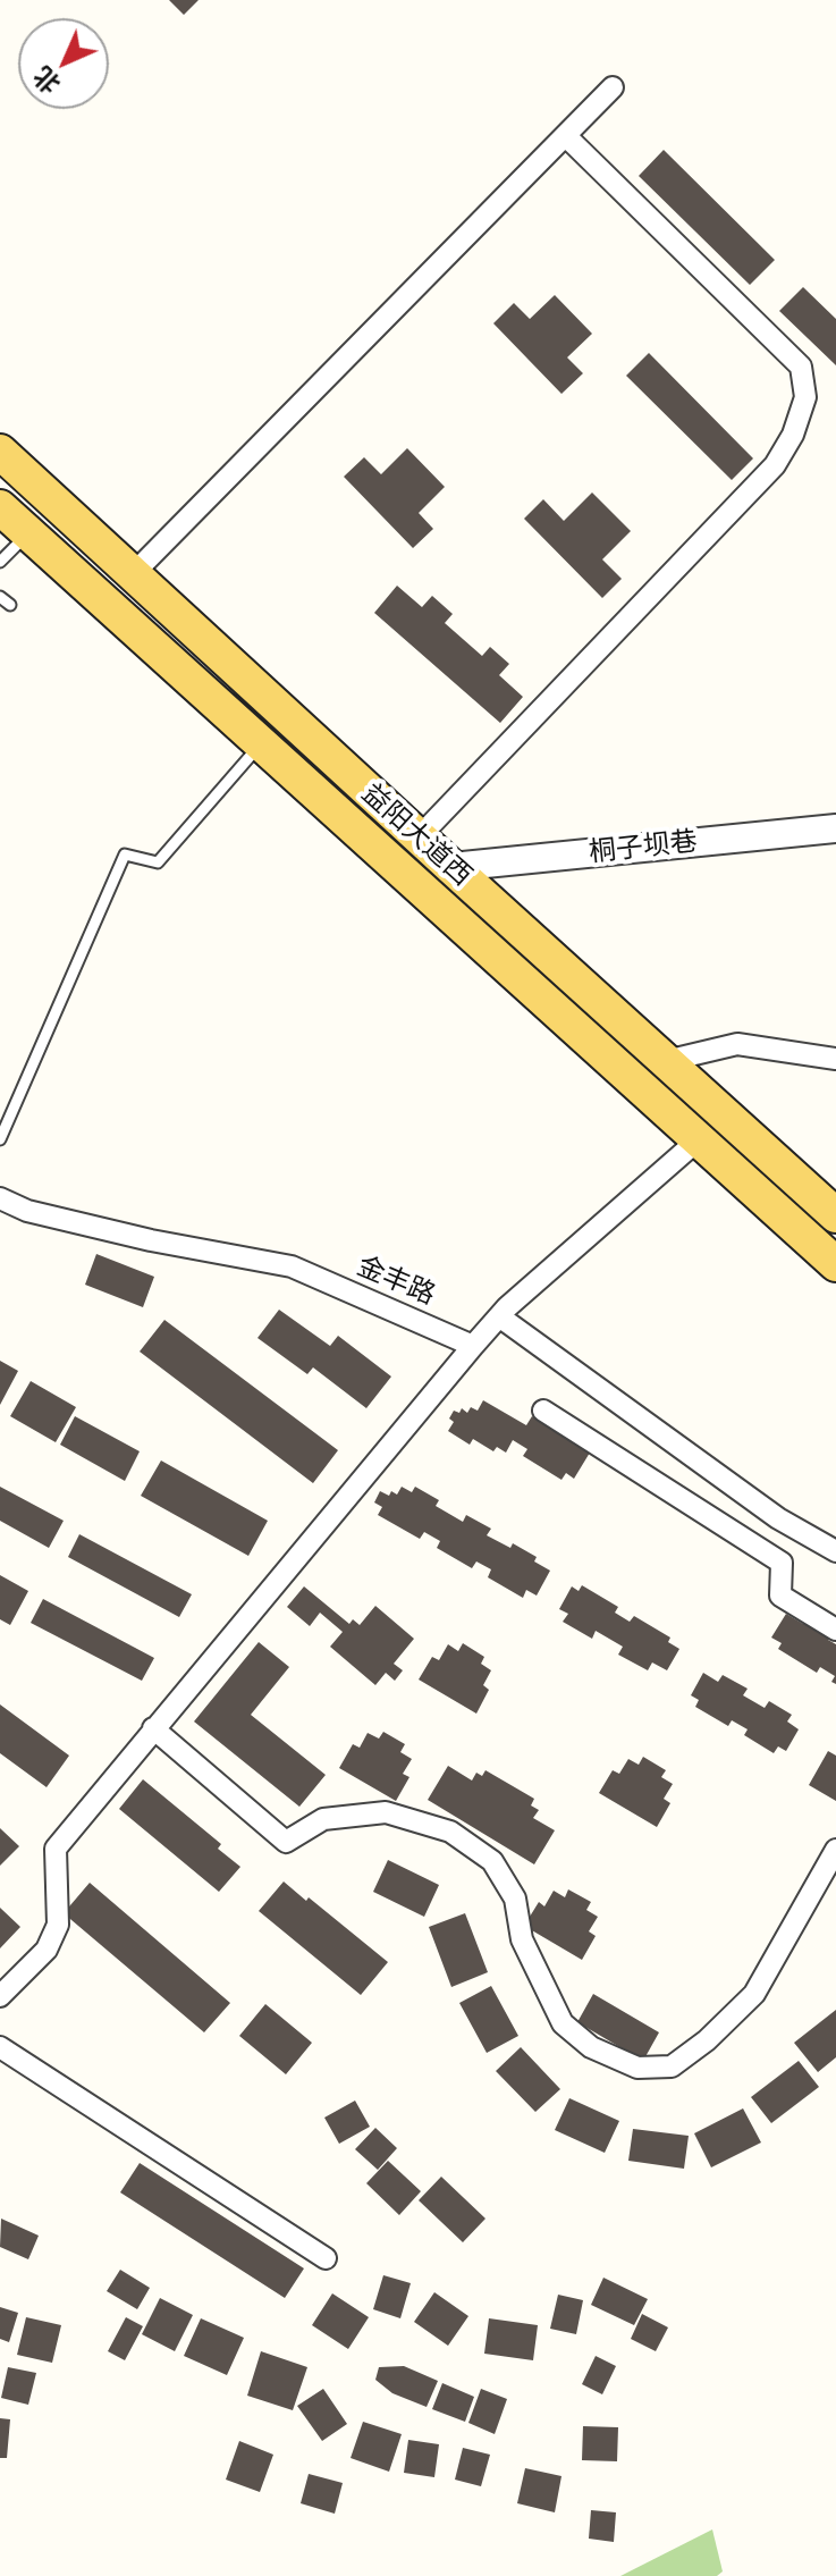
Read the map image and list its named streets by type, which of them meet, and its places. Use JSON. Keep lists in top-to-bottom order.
{
  "streets": {
    "main road": ["益阳大道西"],
    "street": ["桐子坝巷", "金丰路"]
  },
  "crossings": [
    ["益阳大道西", "桐子坝巷"]
  ],
  "north": "bottom left"
}
